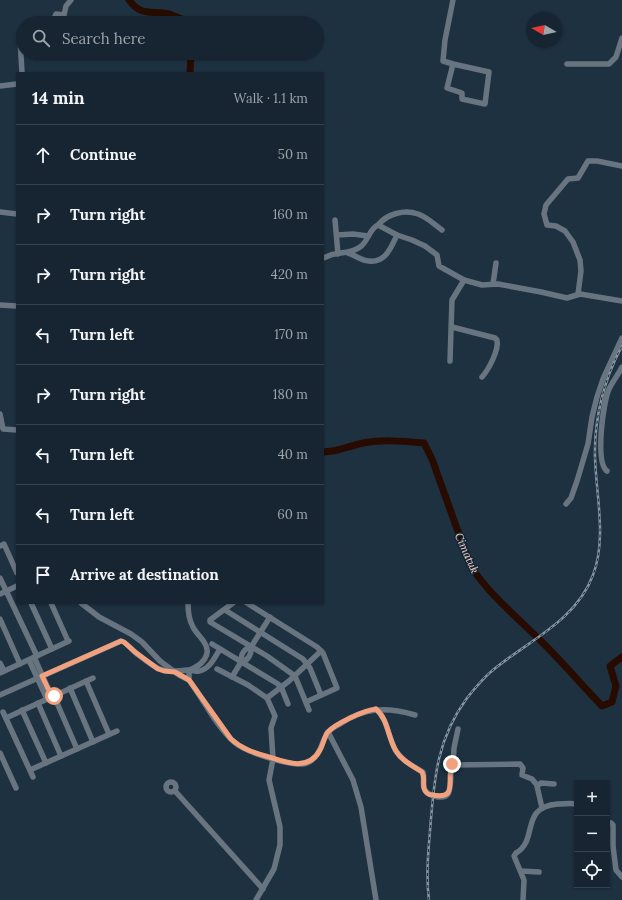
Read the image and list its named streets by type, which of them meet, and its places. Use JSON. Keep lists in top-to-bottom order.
{
  "water": ["Cimatuk"],
  "north": "left",
  "page": {
    "search": "Search here",
    "heading": ["14 min", "Walk · 1.1 km"],
    "list": [
      ["Continue", "50 m"],
      ["Turn right", "160 m"],
      ["Turn right", "420 m"],
      ["Turn left", "170 m"],
      ["Turn right", "180 m"],
      ["Turn left", "40 m"],
      ["Turn left", "60 m"],
      "Arrive at destination"
    ],
    "map_buttons": ["+", "−"]
  }
}
